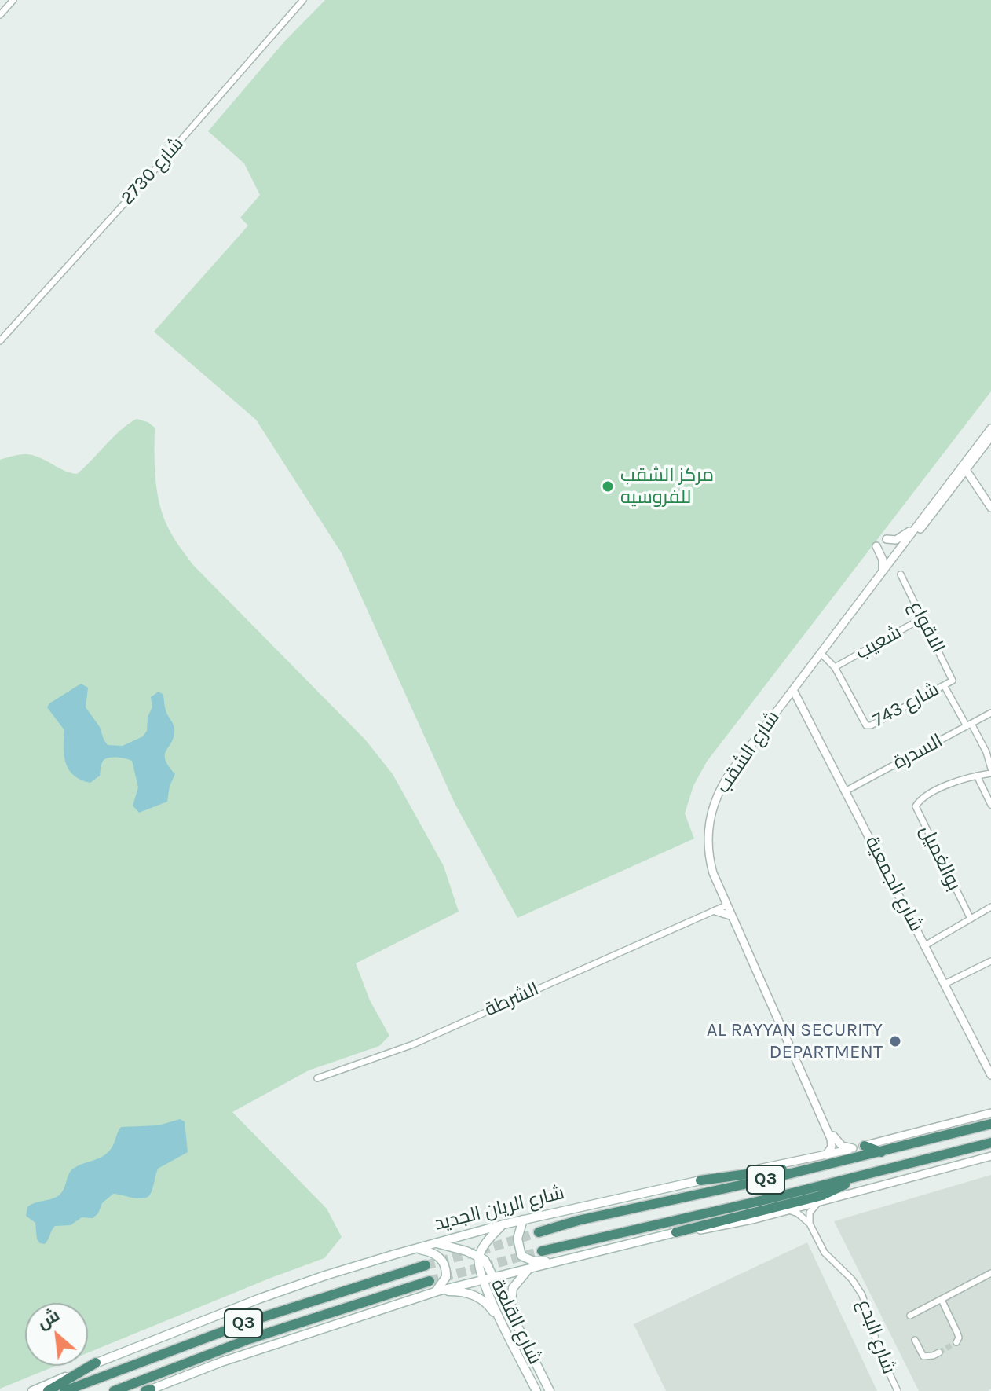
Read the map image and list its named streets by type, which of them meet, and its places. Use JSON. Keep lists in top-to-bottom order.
{
  "streets": {
    "highway": ["Q3", "شارع الريان الجديد"],
    "main road": ["شارع القلعة"],
    "street": [
      "شارع 2730",
      "الاقواع",
      "شعيب",
      "شارع 743",
      "شارع الشقب",
      "السدرة",
      "بوالغميل",
      "شارع الجمعية",
      "الشرطة",
      "شارع البدع"
    ]
  },
  "crossings": [
    ["الاقواع", "شعيب"],
    ["الاقواع", "شارع 743"],
    ["شعيب", "شارع 743"],
    ["شارع 743", "شارع الشقب"],
    ["شارع الشقب", "شارع الجمعية"],
    ["شارع الشقب", "الشرطة"],
    ["شارع الشقب", "شارع الريان الجديد"],
    ["السدرة", "شارع الجمعية"]
  ],
  "places": ["مركز الشقب للفروسيه", "AL RAYYAN SECURITY DEPARTMENT"],
  "north": "top left"
}
